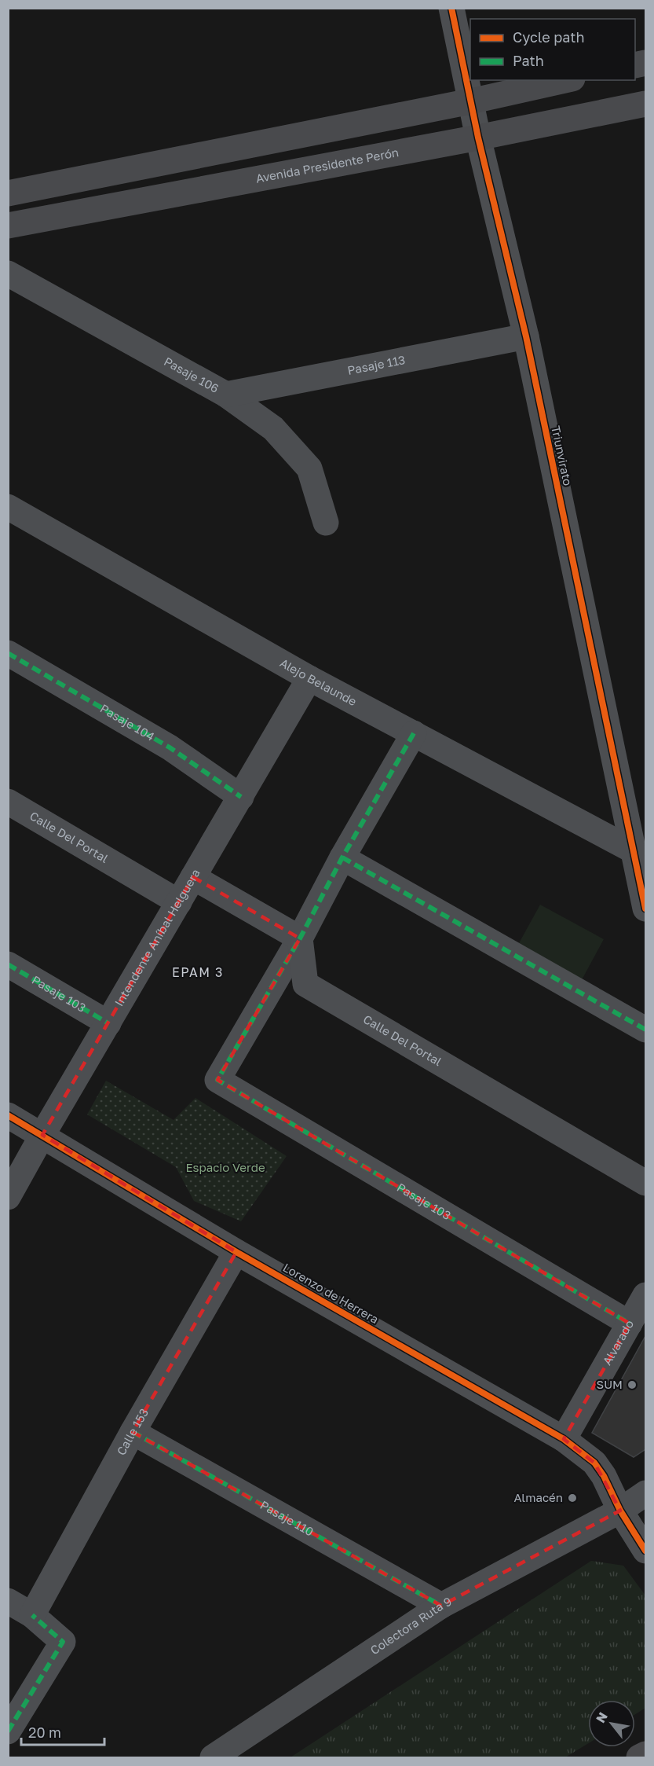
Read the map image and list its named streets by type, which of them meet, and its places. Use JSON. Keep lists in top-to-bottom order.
{
  "streets": {
    "main road": ["Avenida Presidente Perón"],
    "street": [
      "Pasaje 113",
      "Pasaje 106",
      "Triunvirato",
      "Alejo Belaunde",
      "Pasaje 104",
      "Calle Del Portal",
      "Intendente Aníbal Helguera",
      "Pasaje 103",
      "Lorenzo de Herrera",
      "Alvarado",
      "Calle 153",
      "Pasaje 110",
      "Colectora Ruta 9"
    ]
  },
  "crossings": [
    ["Avenida Presidente Perón", "Triunvirato"],
    ["Pasaje 113", "Pasaje 106"],
    ["Pasaje 113", "Triunvirato"],
    ["Triunvirato", "Alejo Belaunde"],
    ["Alejo Belaunde", "Intendente Aníbal Helguera"],
    ["Pasaje 104", "Intendente Aníbal Helguera"],
    ["Calle Del Portal", "Intendente Aníbal Helguera"],
    ["Calle Del Portal", "Pasaje 103"],
    ["Intendente Aníbal Helguera", "Pasaje 103"],
    ["Intendente Aníbal Helguera", "Lorenzo de Herrera"],
    ["Pasaje 103", "Alvarado"],
    ["Lorenzo de Herrera", "Alvarado"],
    ["Lorenzo de Herrera", "Calle 153"],
    ["Lorenzo de Herrera", "Colectora Ruta 9"],
    ["Calle 153", "Pasaje 110"],
    ["Pasaje 110", "Colectora Ruta 9"]
  ],
  "districts": ["EPAM 3"],
  "parks": ["Espacio Verde"],
  "places": ["SUM", "Almacén"],
  "legend": ["Cycle path", "Path"],
  "scale_bar": "20 m",
  "north": "top left"
}
